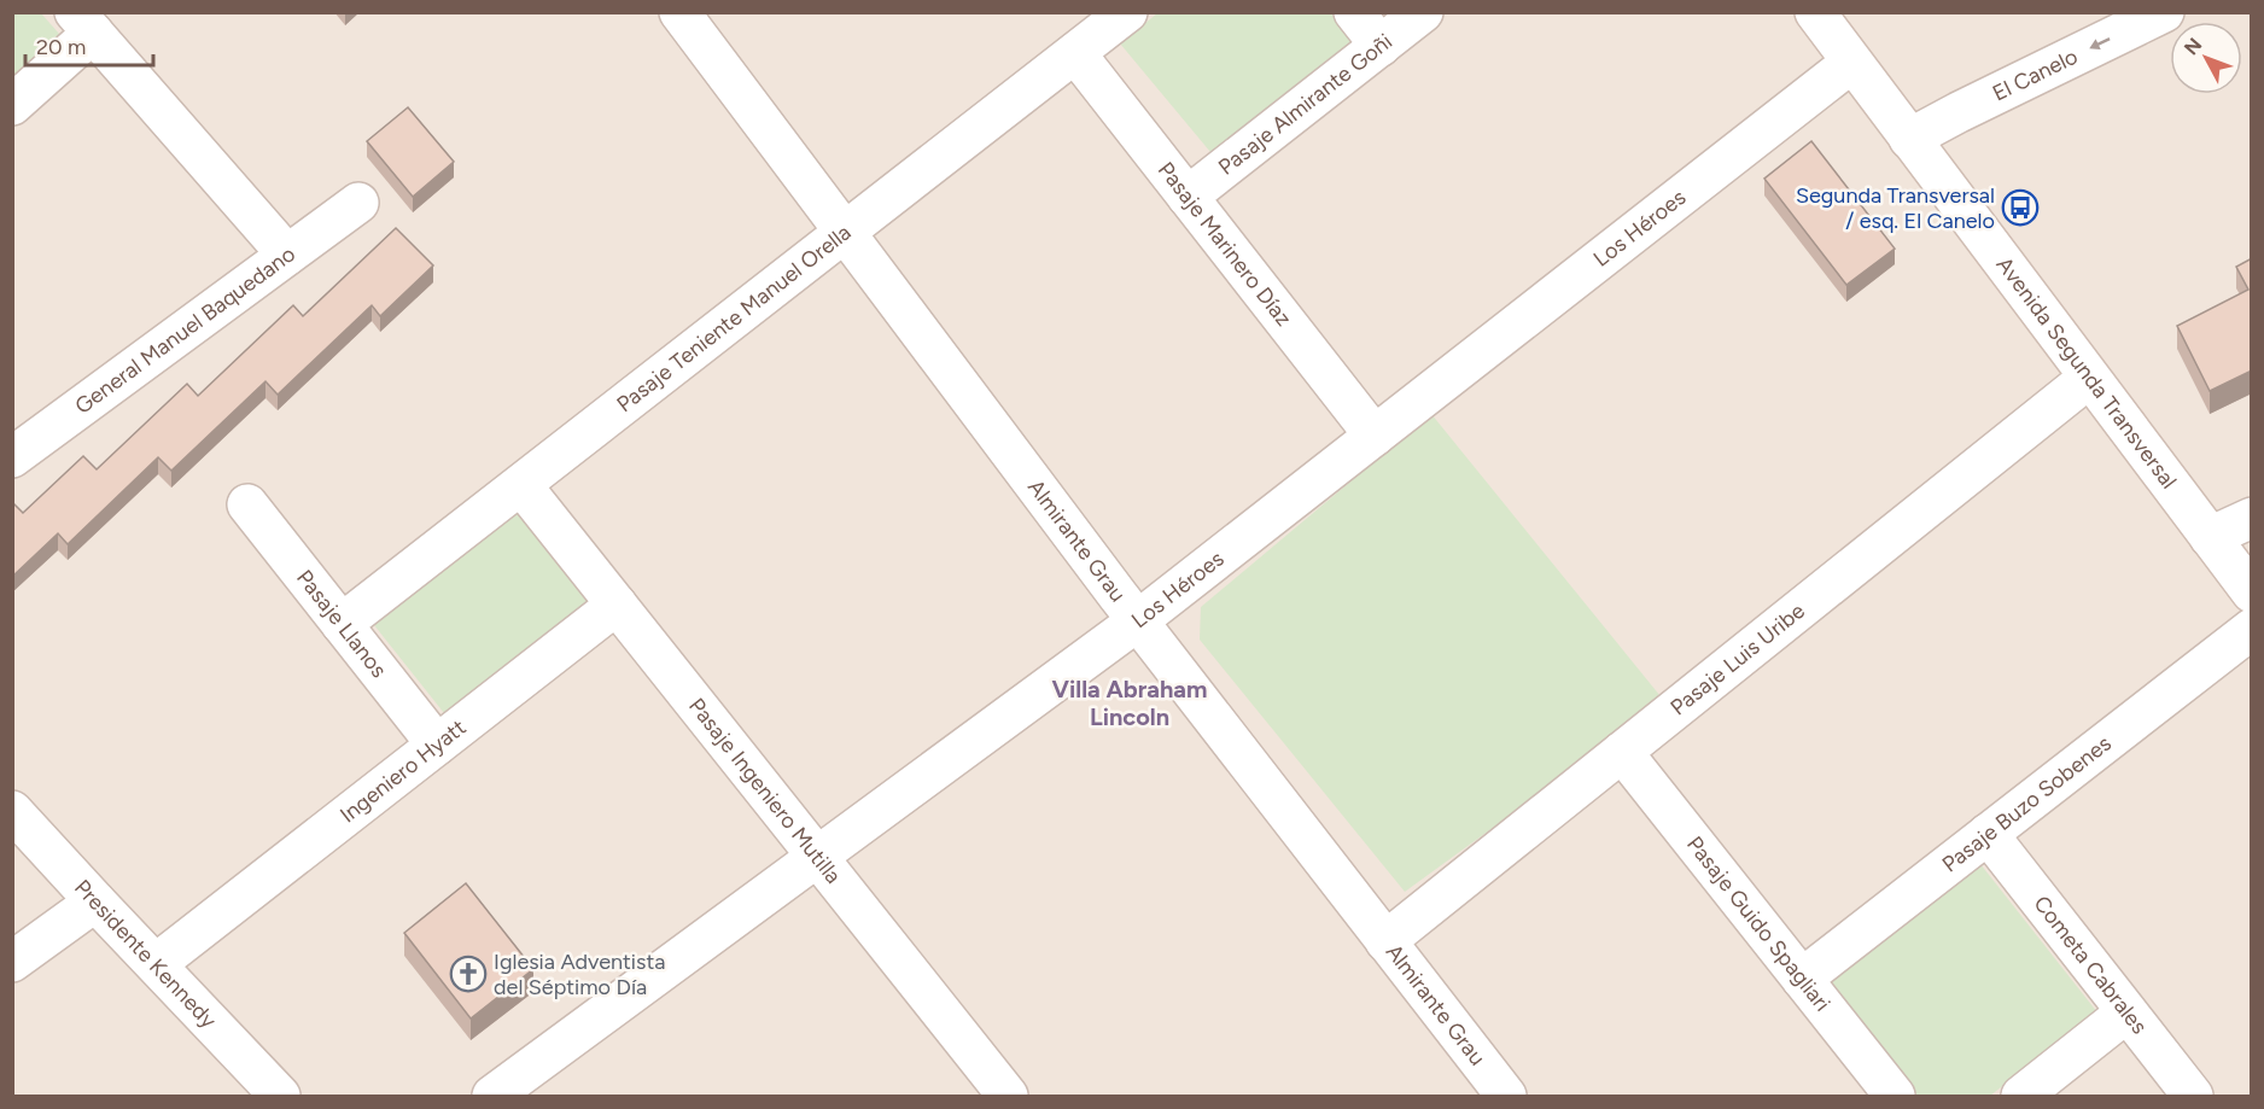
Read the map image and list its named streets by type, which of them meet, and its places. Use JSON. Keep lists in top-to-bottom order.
{
  "streets": {
    "street": [
      "El Canelo",
      "Pasaje Almirante Goñi",
      "Los Héroes",
      "Pasaje Marinero Díaz",
      "Pasaje Teniente Manuel Orella",
      "General Manuel Baquedano",
      "Avenida Segunda Transversal",
      "Almirante Grau",
      "Pasaje Llanos",
      "Pasaje Luis Uribe",
      "Ingeniero Hyatt",
      "Pasaje Ingeniero Mutilla",
      "Pasaje Buzo Sobenes",
      "Pasaje Guido Spagliari",
      "Presidente Kennedy",
      "Cometa Cabrales"
    ]
  },
  "crossings": [
    ["El Canelo", "Avenida Segunda Transversal"],
    ["Pasaje Almirante Goñi", "Pasaje Marinero Díaz"],
    ["Los Héroes", "Pasaje Marinero Díaz"],
    ["Los Héroes", "Avenida Segunda Transversal"],
    ["Los Héroes", "Almirante Grau"],
    ["Los Héroes", "Pasaje Ingeniero Mutilla"],
    ["Pasaje Marinero Díaz", "Pasaje Teniente Manuel Orella"],
    ["Pasaje Teniente Manuel Orella", "Almirante Grau"],
    ["Pasaje Teniente Manuel Orella", "Pasaje Llanos"],
    ["Pasaje Teniente Manuel Orella", "Pasaje Ingeniero Mutilla"],
    ["Avenida Segunda Transversal", "Pasaje Luis Uribe"],
    ["Almirante Grau", "Pasaje Luis Uribe"],
    ["Pasaje Llanos", "Ingeniero Hyatt"],
    ["Pasaje Luis Uribe", "Pasaje Guido Spagliari"],
    ["Ingeniero Hyatt", "Pasaje Ingeniero Mutilla"],
    ["Ingeniero Hyatt", "Presidente Kennedy"],
    ["Pasaje Buzo Sobenes", "Pasaje Guido Spagliari"],
    ["Pasaje Buzo Sobenes", "Cometa Cabrales"]
  ],
  "one_way": ["El Canelo"],
  "districts": ["Villa Abraham Lincoln"],
  "places": {
    "bus stop": ["Segunda Transversal / esq. El Canelo"],
    "church": ["Iglesia Adventista del Séptimo Día"]
  },
  "scale_bar": "20 m",
  "north": "top left"
}
